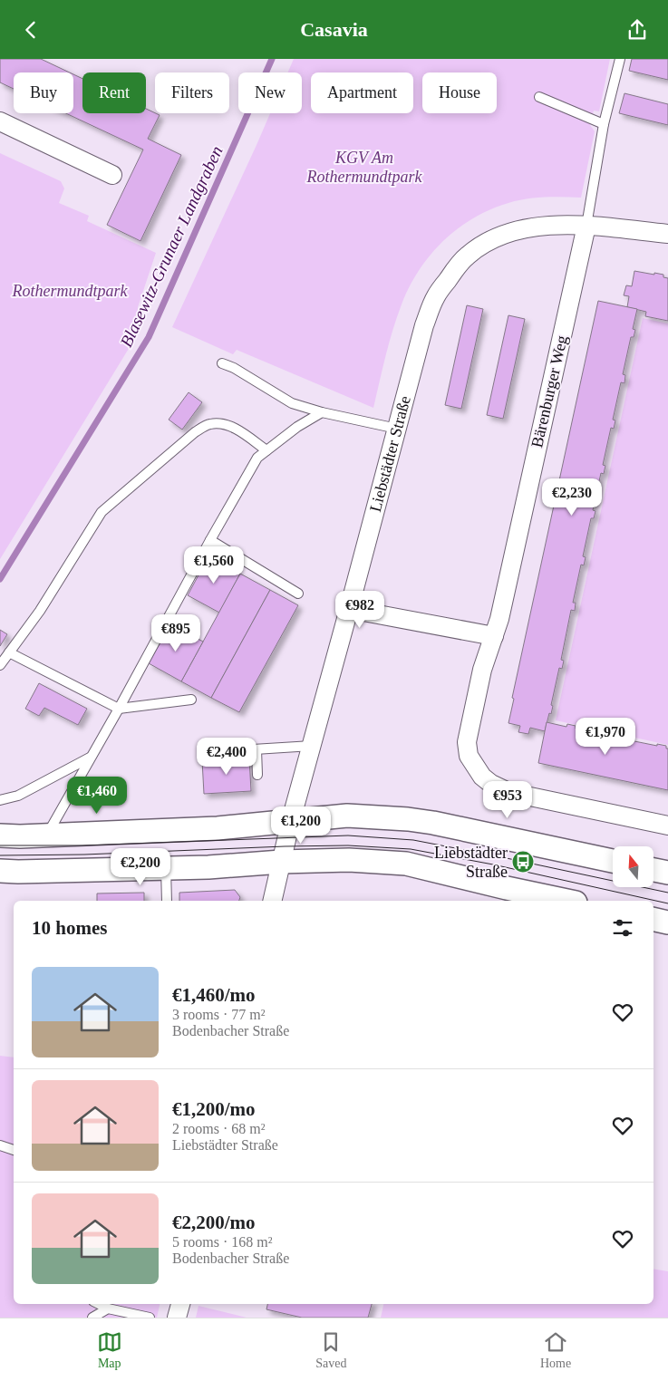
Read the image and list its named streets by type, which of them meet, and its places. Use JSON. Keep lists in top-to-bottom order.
{
  "streets": {
    "street": ["Bärenburger Weg", "Liebstädter Straße"]
  },
  "crossings": [
    ["Bärenburger Weg", "Liebstädter Straße"]
  ],
  "water": ["Blasewitz‐Grunaer Landgraben"],
  "parks": ["KGV Am Rothermundtpark", "Rothermundtpark"],
  "places": {
    "bus stop": ["Liebstädter Straße"]
  },
  "north": "top",
  "page": {
    "header": "Casavia",
    "chip": [
      "Buy",
      "Rent",
      "Filters",
      "New",
      "Apartment",
      "House"
    ],
    "price": [
      "€2,230",
      "€1,560",
      "€982",
      "€895",
      "€1,970",
      "€2,400",
      "€1,460",
      "€953",
      "€1,200",
      "€2,200"
    ],
    "heading": "10 homes",
    "list": [
      {
        "name": "€1,460/mo",
        "note": "3 rooms · 77 m² · Bodenbacher Straße"
      },
      {
        "name": "€1,200/mo",
        "note": "2 rooms · 68 m² · Liebstädter Straße"
      },
      {
        "name": "€2,200/mo",
        "note": "5 rooms · 168 m² · Bodenbacher Straße"
      }
    ],
    "tabs": ["Map", "Saved", "Home"]
  }
}
